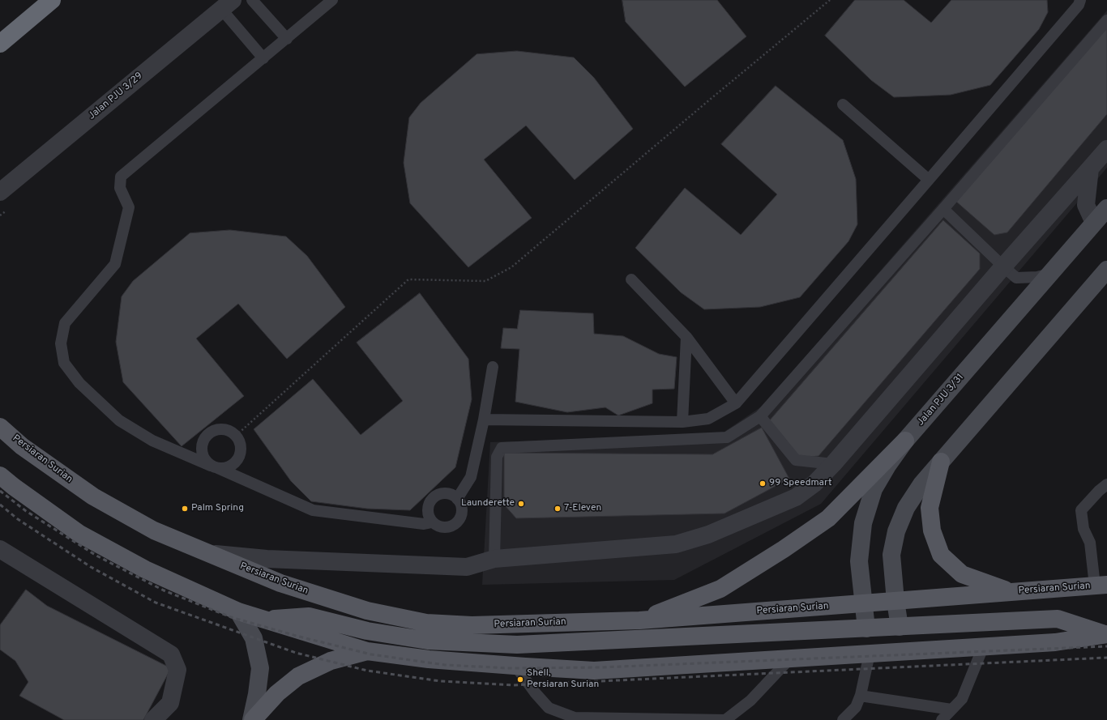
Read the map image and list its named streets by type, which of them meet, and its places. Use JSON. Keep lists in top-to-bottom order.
{
  "streets": {
    "main road": ["Persiaran Surian"],
    "street": ["Jalan PJU 3/29", "Jalan PJU 3/31"]
  },
  "crossings": [
    ["Jalan PJU 3/31", "Persiaran Surian"]
  ],
  "places": [
    "99 Speedmart",
    "Launderette",
    "Palm Spring",
    "7-Eleven",
    "Shell, Persiaran Surian"
  ]
}
